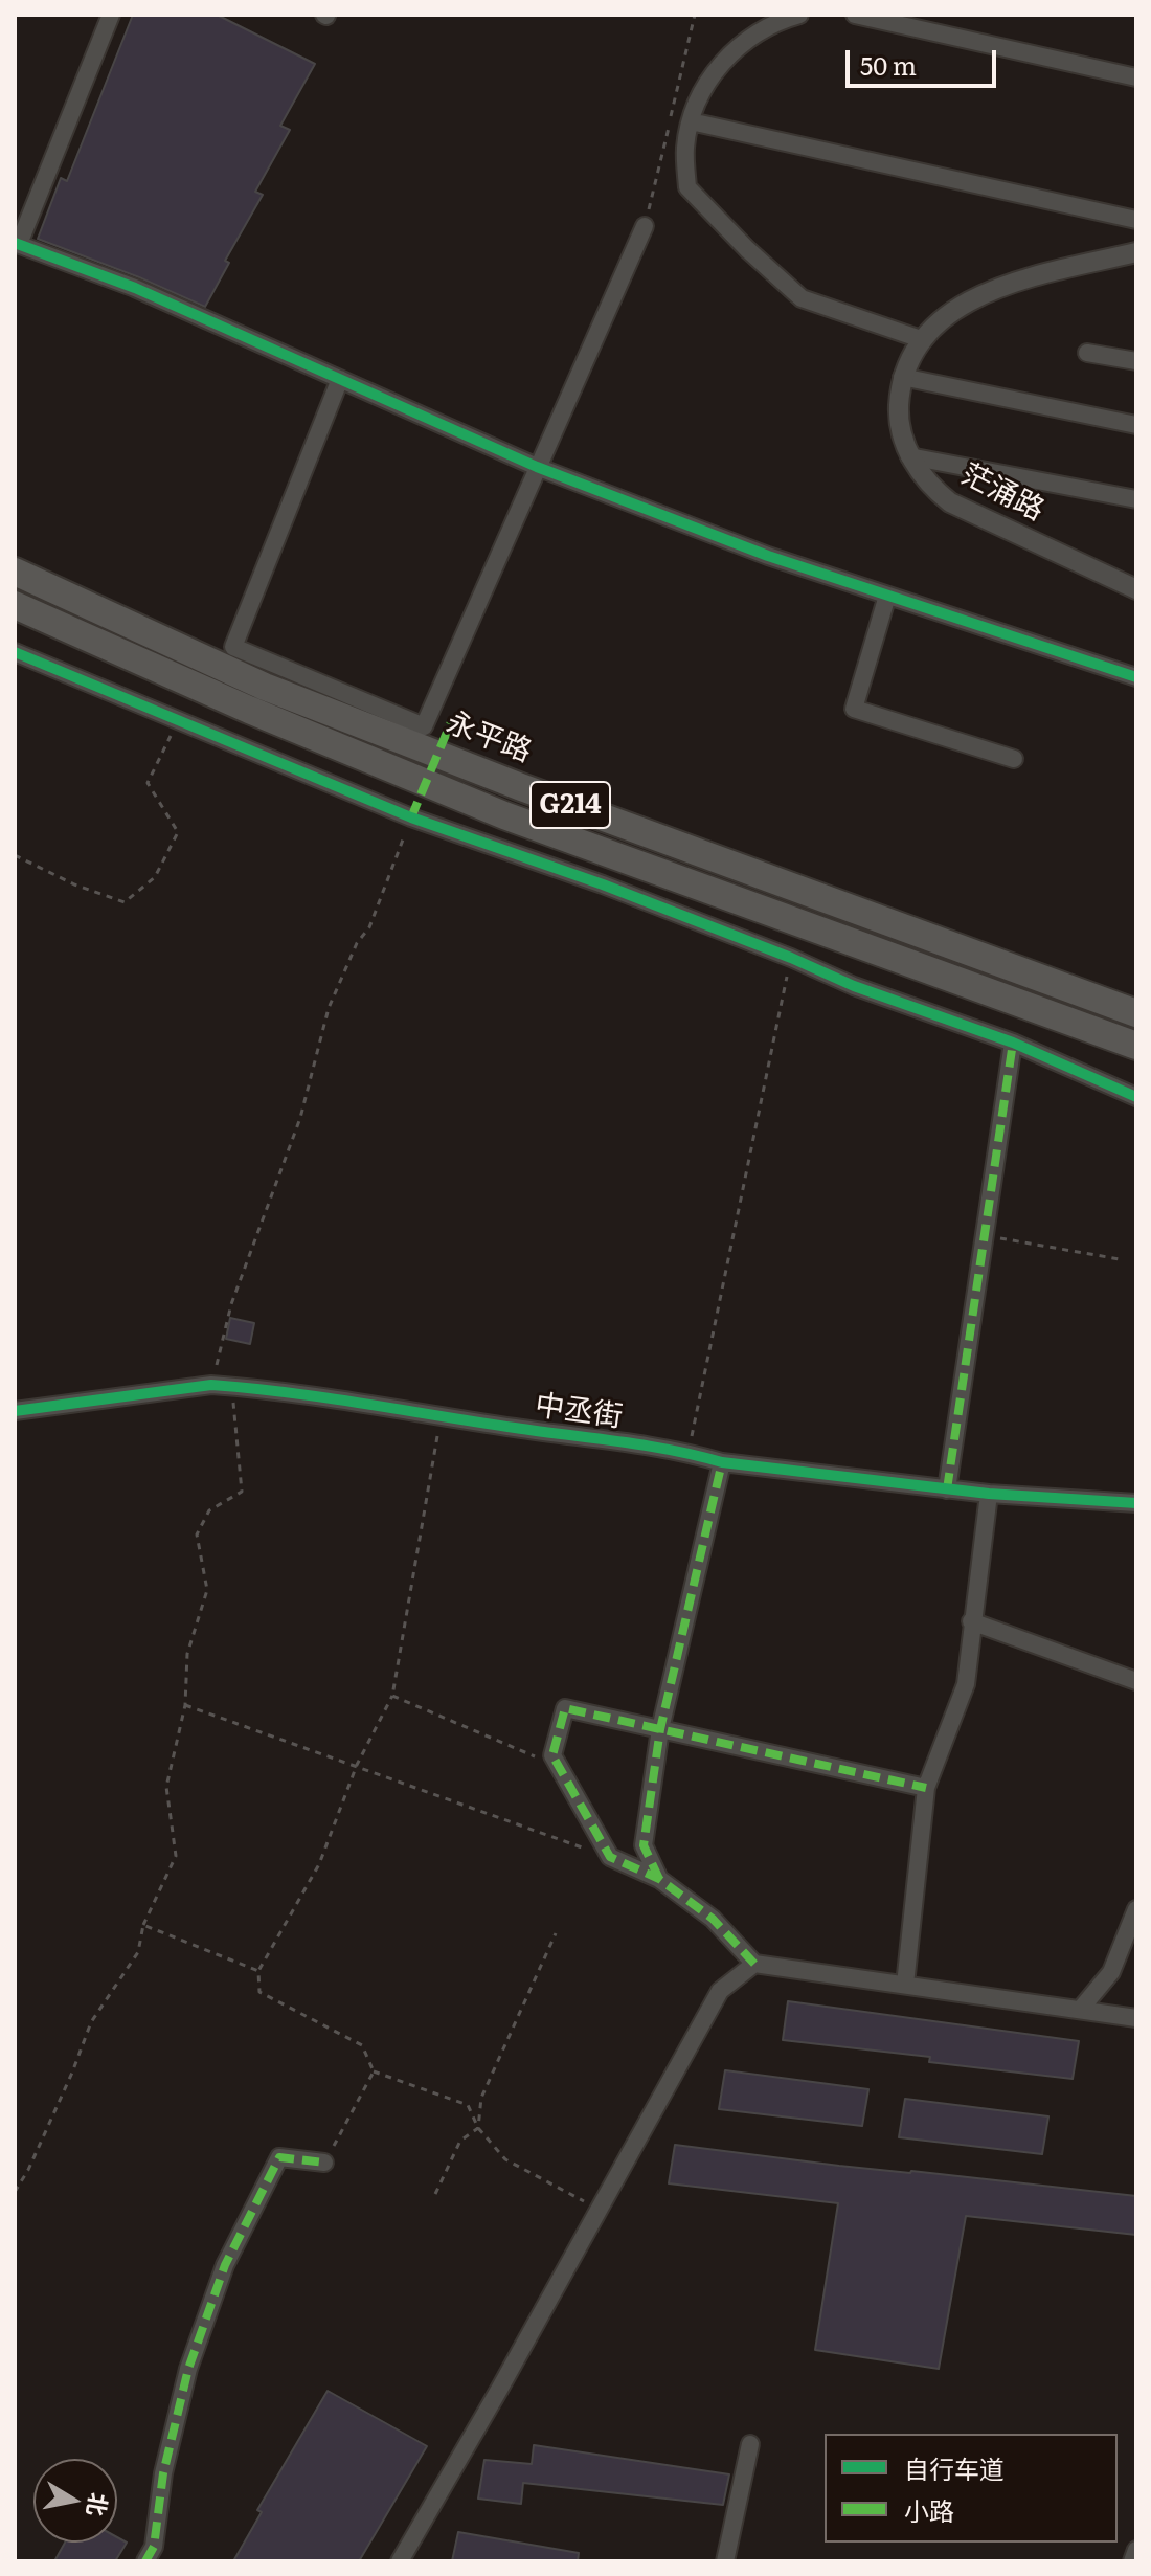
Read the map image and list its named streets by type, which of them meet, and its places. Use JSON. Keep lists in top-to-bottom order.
{
  "streets": {
    "highway": ["永平路", "G214"],
    "street": ["茫涌路", "中丞街"]
  },
  "legend": ["自行车道", "小路"],
  "scale_bar": "50 m",
  "north": "right"
}
